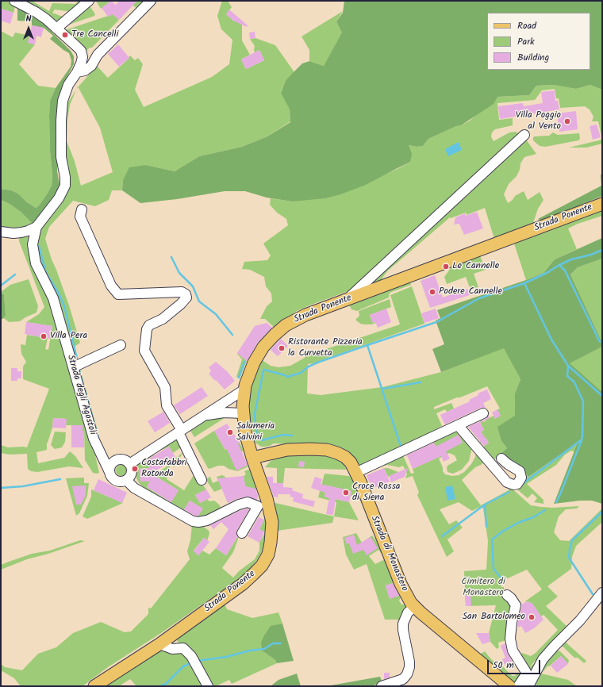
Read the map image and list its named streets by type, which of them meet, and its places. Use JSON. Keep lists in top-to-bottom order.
{
  "streets": {
    "main road": ["Strada Ponente", "Strada di Monastero"],
    "street": ["Strada degli Agostoli"]
  },
  "crossings": [
    ["Strada Ponente", "Strada di Monastero"]
  ],
  "parks": ["Cimitero di Monastero"],
  "places": [
    "Tre Cancelli",
    "Villa Poggio al Vento",
    "Le Cannelle",
    "Podere Cannelle",
    "Villa Pera",
    "Ristorante Pizzeria la Curvetta",
    "Salumeria Salvini",
    "Costafabbri Rotonda",
    "Croce Rossa di Siena",
    "San Bartolomeo"
  ],
  "legend": ["Road", "Park", "Building"],
  "scale_bar": "50 m",
  "north": "top"
}
